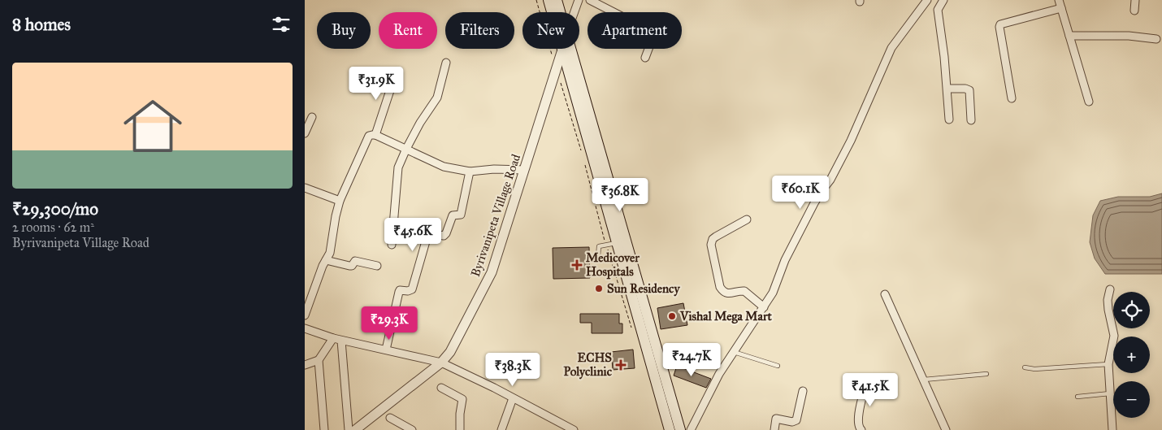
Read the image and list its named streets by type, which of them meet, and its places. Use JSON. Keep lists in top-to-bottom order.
{
  "streets": {
    "street": ["Byrivanipeta Village Road"]
  },
  "places": {
    "health": ["Medicover Hospitals", "ECHS Polyclinic"],
    "other": ["Sun Residency", "Vishal Mega Mart"]
  },
  "page": {
    "heading": "8 homes",
    "chip": [
      "Buy",
      "Rent",
      "Filters",
      "New",
      "Apartment"
    ],
    "list": [
      {
        "name": "₹29,300/mo",
        "note": "2 rooms · 62 m² · Byrivanipeta Village Road"
      }
    ],
    "price": [
      "₹31.9K",
      "₹60.1K",
      "₹36.8K",
      "₹45.6K",
      "₹29.3K",
      "₹24.7K",
      "₹38.3K",
      "₹41.5K"
    ],
    "map_buttons": ["+", "−"]
  }
}
